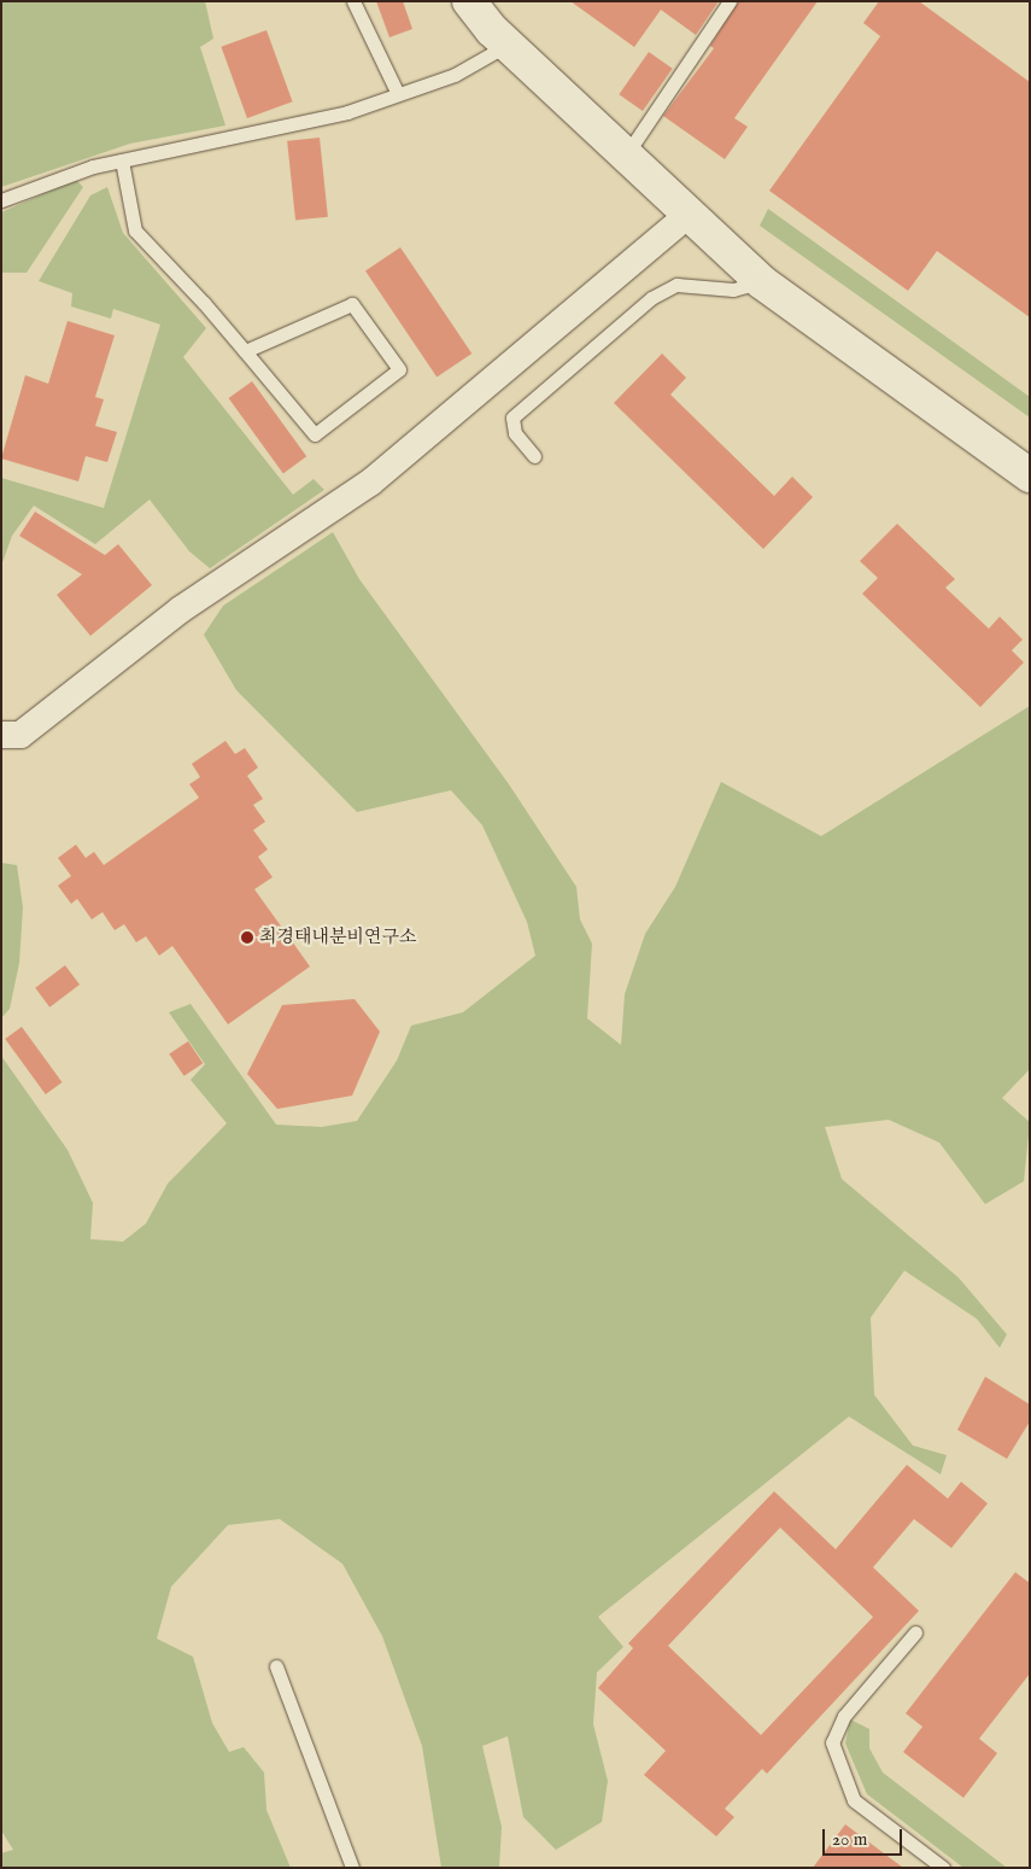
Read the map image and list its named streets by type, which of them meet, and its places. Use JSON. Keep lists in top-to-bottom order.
{
  "places": ["최경태내분비연구소"],
  "scale_bar": "20 m"
}
